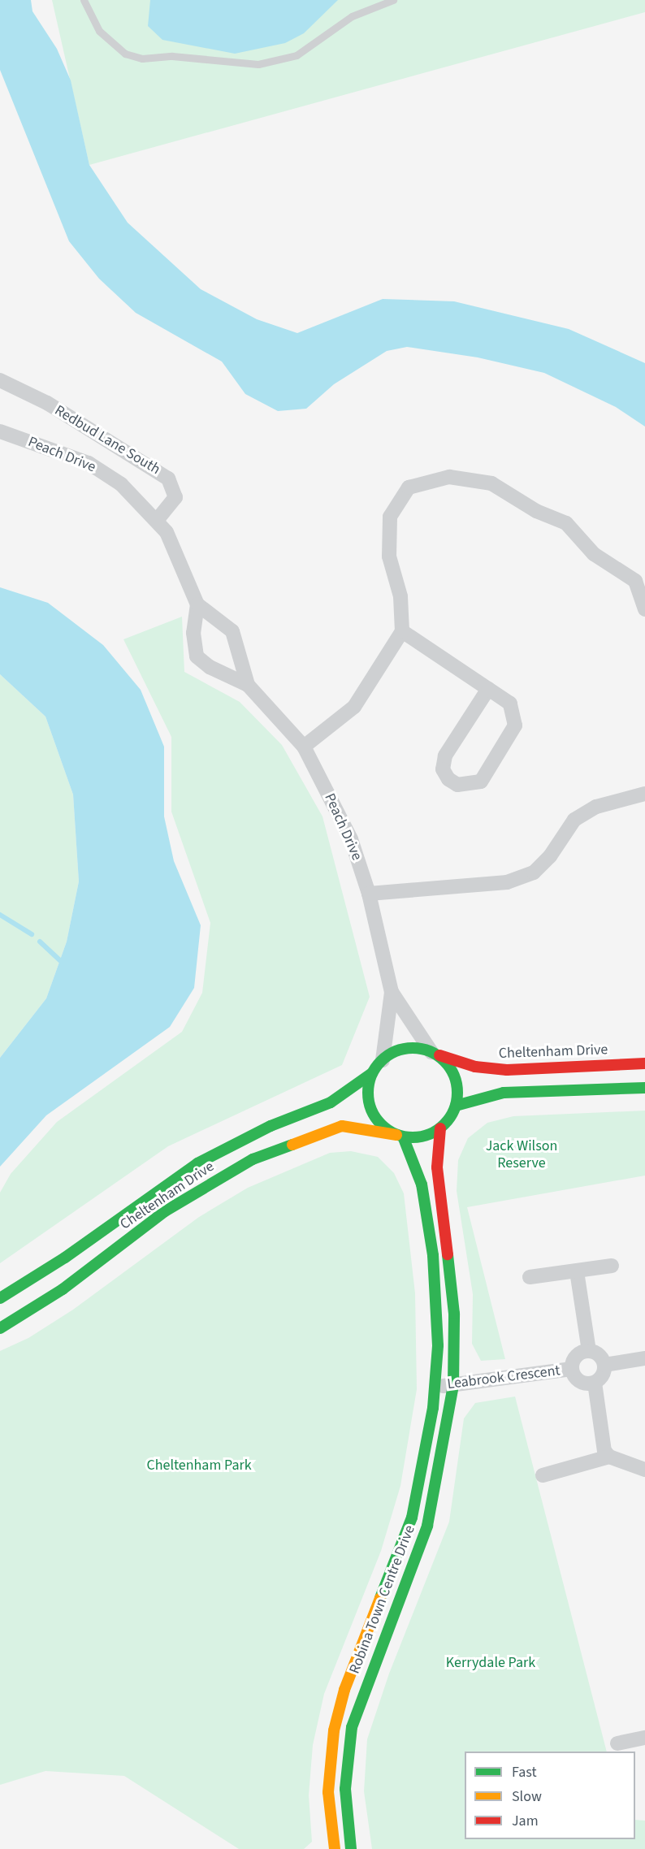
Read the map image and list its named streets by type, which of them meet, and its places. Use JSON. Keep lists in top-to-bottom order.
{
  "streets": {
    "main road": ["Cheltenham Drive", "Robina Town Centre Drive"],
    "street": ["Redbud Lane South", "Peach Drive", "Leabrook Crescent"]
  },
  "crossings": [
    ["Redbud Lane South", "Peach Drive"],
    ["Peach Drive", "Cheltenham Drive"],
    ["Peach Drive", "Robina Town Centre Drive"],
    ["Cheltenham Drive", "Robina Town Centre Drive"],
    ["Leabrook Crescent", "Robina Town Centre Drive"]
  ],
  "parks": ["Jack Wilson Reserve", "Cheltenham Park", "Kerrydale Park"],
  "legend": ["Fast", "Slow", "Jam"]
}
